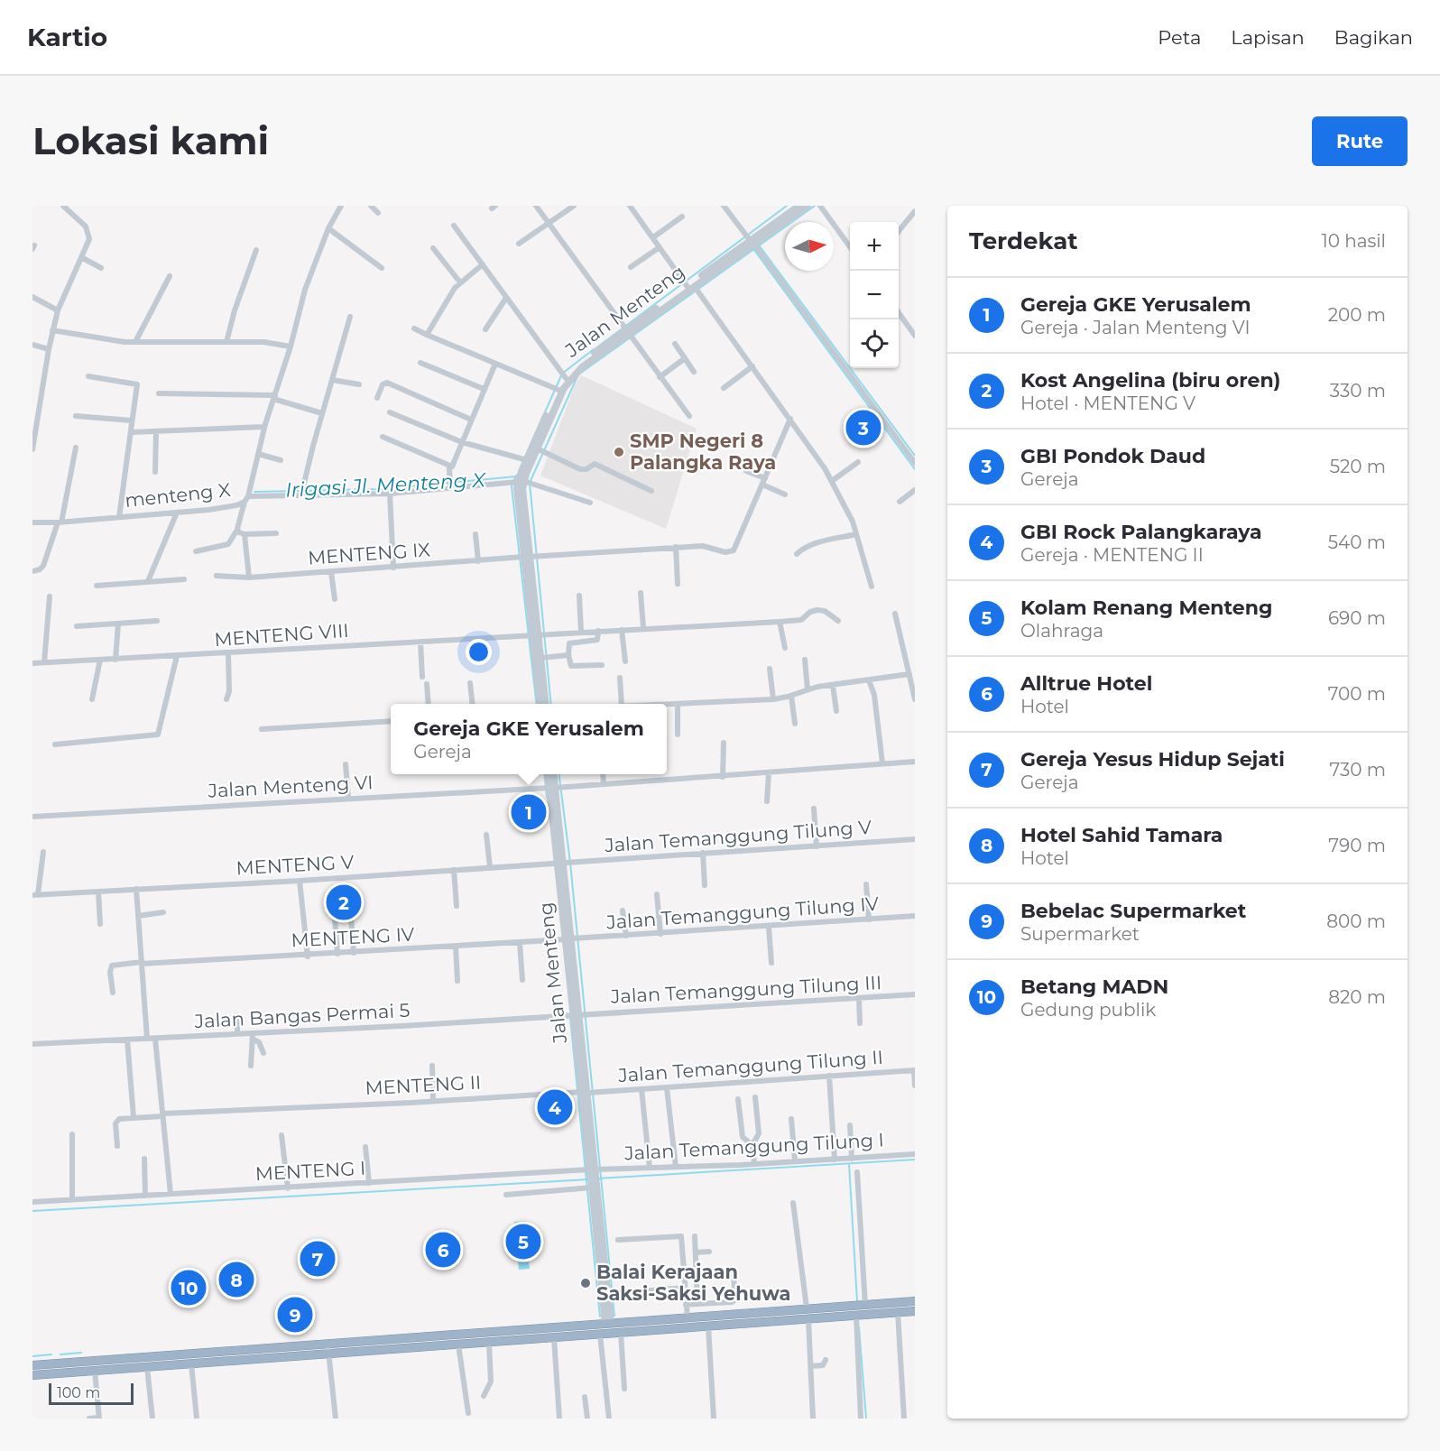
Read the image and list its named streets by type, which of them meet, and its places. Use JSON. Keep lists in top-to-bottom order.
{
  "streets": {
    "street": [
      "Jalan Menteng",
      "menteng X",
      "MENTENG IX",
      "MENTENG VIII",
      "Jalan Menteng VI",
      "Jalan Temanggung Tilung V",
      "MENTENG V",
      "Jalan Temanggung Tilung IV",
      "MENTENG IV",
      "Jalan Temanggung Tilung III",
      "Jalan Bangas Permai 5",
      "Jalan Temanggung Tilung II",
      "MENTENG II",
      "Jalan Temanggung Tilung I",
      "MENTENG I"
    ]
  },
  "crossings": [
    ["Jalan Menteng", "menteng X"],
    ["Jalan Temanggung Tilung V", "MENTENG V"],
    ["Jalan Temanggung Tilung IV", "MENTENG IV"],
    ["Jalan Temanggung Tilung III", "Jalan Bangas Permai 5"],
    ["Jalan Temanggung Tilung II", "MENTENG II"],
    ["Jalan Temanggung Tilung I", "MENTENG I"]
  ],
  "water": ["Irigasi Jl. Menteng X"],
  "places": ["SMP Negeri 8 Palangka Raya", "Balai Kerajaan Saksi-Saksi Yehuwa"],
  "scale_bar": "100 m",
  "north": "right",
  "page": {
    "header": "Kartio",
    "nav": ["Peta", "Lapisan", "Bagikan"],
    "buttons": "Rute",
    "title": "Lokasi kami",
    "heading": ["Terdekat", "10 hasil"],
    "map_buttons": ["+", "−"],
    "list": [
      {
        "mark": "1",
        "name": "Gereja GKE Yerusalem",
        "note": "Gereja · Jalan Menteng VI",
        "value": "200 m"
      },
      {
        "mark": "2",
        "name": "Kost Angelina (biru oren)",
        "note": "Hotel · MENTENG V",
        "value": "330 m"
      },
      {
        "mark": "3",
        "name": "GBI Pondok Daud",
        "note": "Gereja",
        "value": "520 m"
      },
      {
        "mark": "4",
        "name": "GBI Rock Palangkaraya",
        "note": "Gereja · MENTENG II",
        "value": "540 m"
      },
      {
        "mark": "5",
        "name": "Kolam Renang Menteng",
        "note": "Olahraga",
        "value": "690 m"
      },
      {
        "mark": "6",
        "name": "Alltrue Hotel",
        "note": "Hotel",
        "value": "700 m"
      },
      {
        "mark": "7",
        "name": "Gereja Yesus Hidup Sejati",
        "note": "Gereja",
        "value": "730 m"
      },
      {
        "mark": "8",
        "name": "Hotel Sahid Tamara",
        "note": "Hotel",
        "value": "790 m"
      },
      {
        "mark": "9",
        "name": "Bebelac Supermarket",
        "note": "Supermarket",
        "value": "800 m"
      },
      {
        "mark": "10",
        "name": "Betang MADN",
        "note": "Gedung publik",
        "value": "820 m"
      }
    ],
    "pins": [
      "3",
      "1",
      "2",
      "4",
      "5",
      "6",
      "7",
      "8",
      "10",
      "9"
    ],
    "popup": ["Gereja GKE Yerusalem", "Gereja"],
    "scale": "100 m"
  }
}
